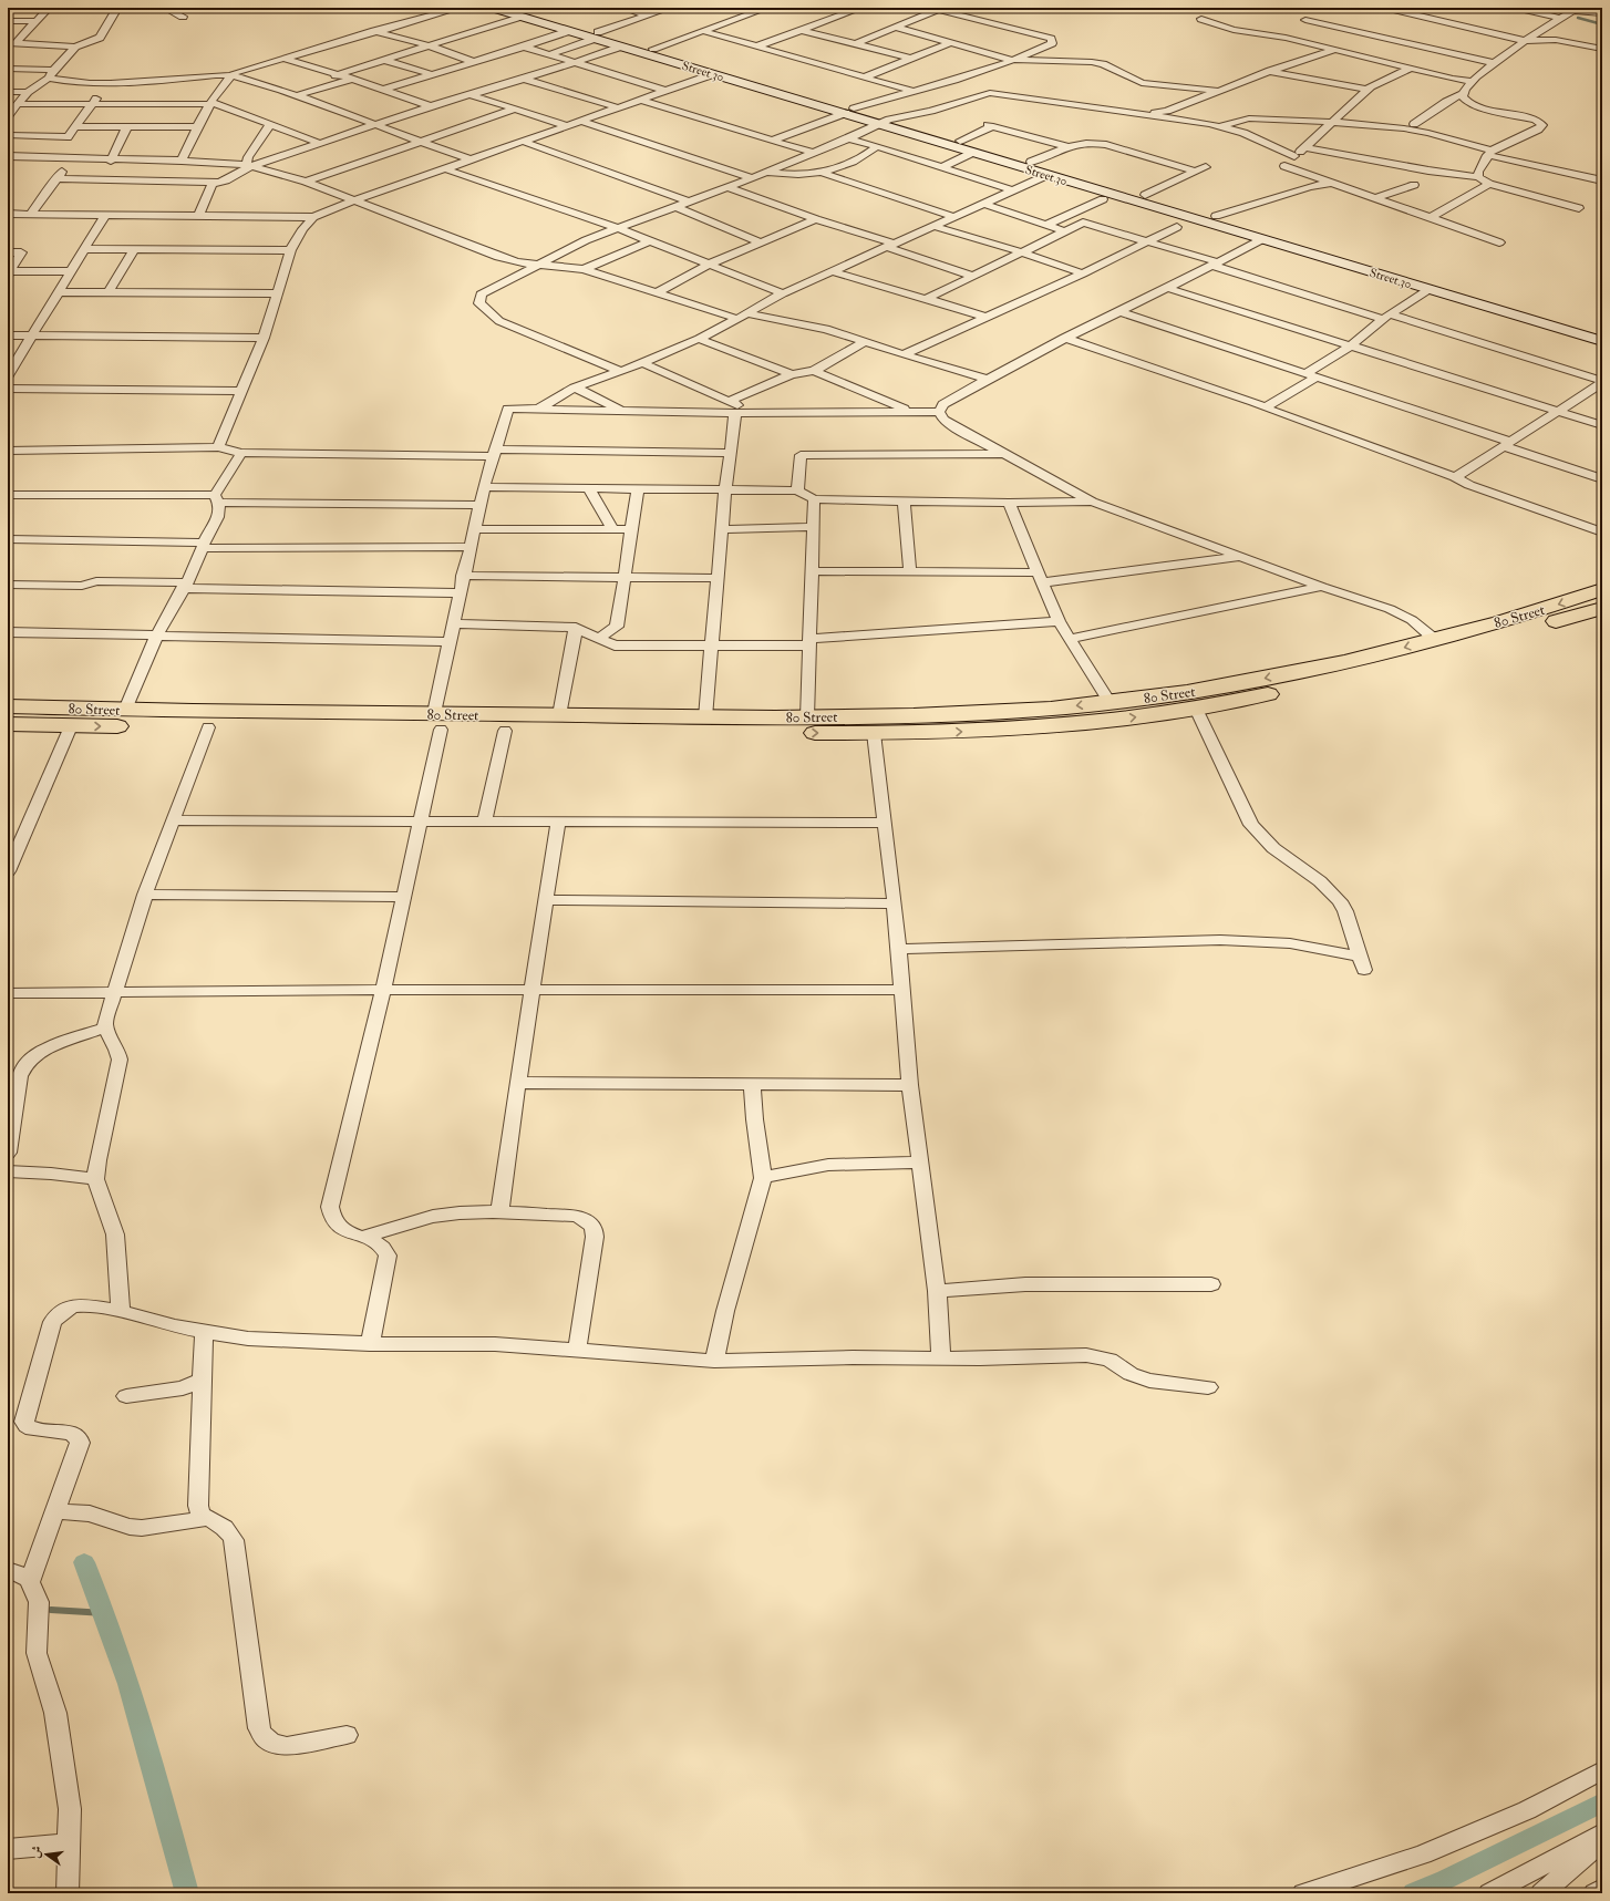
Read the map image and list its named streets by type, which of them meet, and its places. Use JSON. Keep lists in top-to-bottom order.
{
  "streets": {
    "main road": ["80 Street"],
    "street": ["Street 30"]
  },
  "north": "left"
}
